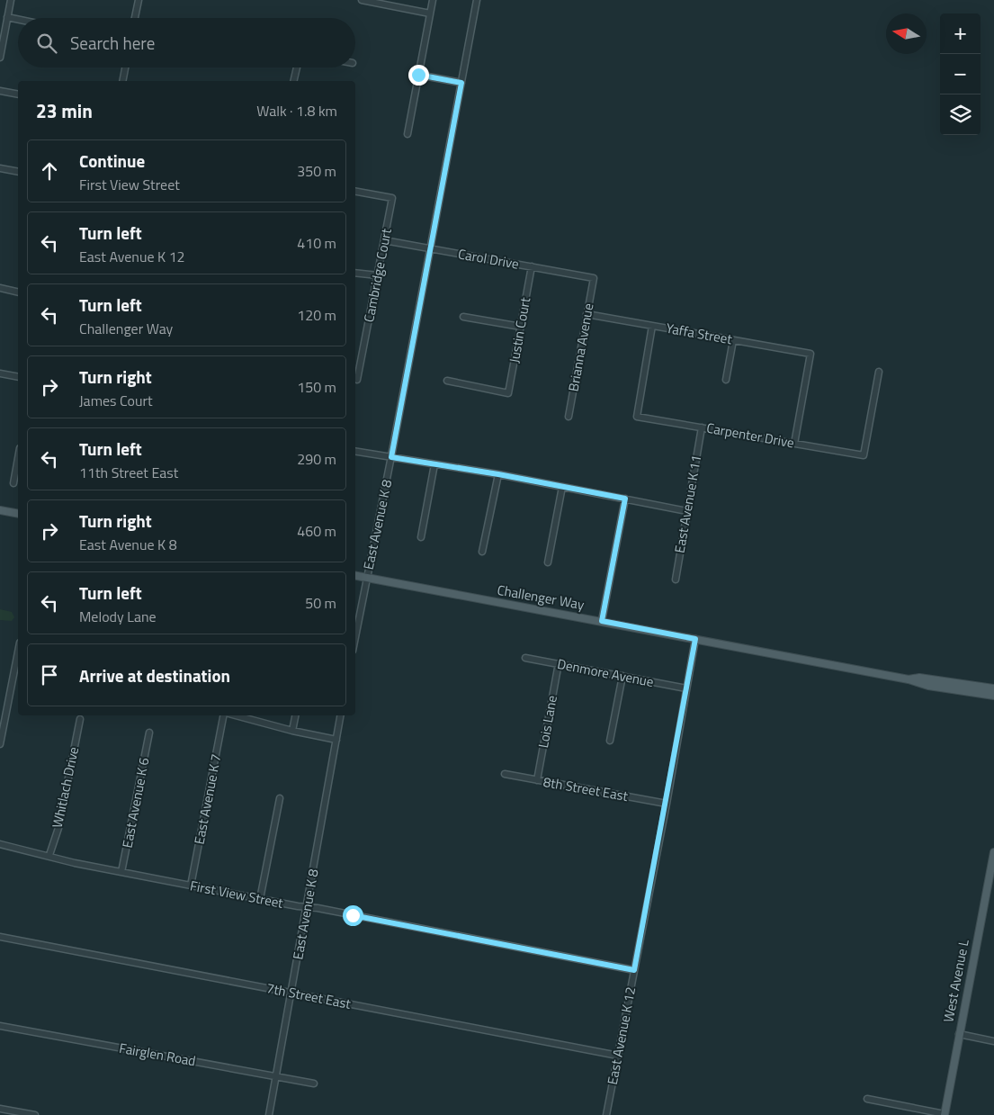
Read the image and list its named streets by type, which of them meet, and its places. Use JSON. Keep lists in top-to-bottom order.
{
  "streets": {
    "main road": ["Challenger Way", "West Avenue L"],
    "street": [
      "Carol Drive",
      "Cambridge Court",
      "Justin Court",
      "Yaffa Street",
      "Brianna Avenue",
      "Carpenter Drive",
      "East Avenue K 11",
      "East Avenue K 8",
      "Denmore Avenue",
      "Lois Lane",
      "Whitlach Drive",
      "8th Street East",
      "East Avenue K 7",
      "East Avenue K 6",
      "First View Street",
      "7th Street East",
      "East Avenue K 12",
      "Fairglen Road"
    ]
  },
  "crossings": [
    ["Carol Drive", "Cambridge Court"],
    ["Carol Drive", "Justin Court"],
    ["Carol Drive", "Brianna Avenue"],
    ["Carol Drive", "East Avenue K 8"],
    ["Yaffa Street", "Brianna Avenue"],
    ["Yaffa Street", "Carpenter Drive"],
    ["Carpenter Drive", "East Avenue K 11"],
    ["East Avenue K 8", "Challenger Way"],
    ["East Avenue K 8", "First View Street"],
    ["East Avenue K 8", "7th Street East"],
    ["East Avenue K 8", "Fairglen Road"],
    ["Challenger Way", "East Avenue K 12"],
    ["Denmore Avenue", "Lois Lane"],
    ["Denmore Avenue", "East Avenue K 12"],
    ["Lois Lane", "8th Street East"],
    ["Whitlach Drive", "First View Street"],
    ["8th Street East", "East Avenue K 12"],
    ["East Avenue K 7", "First View Street"],
    ["East Avenue K 6", "First View Street"],
    ["First View Street", "East Avenue K 12"],
    ["7th Street East", "East Avenue K 12"]
  ],
  "north": "left",
  "page": {
    "map_buttons": ["+", "−"],
    "search": "Search here",
    "heading": ["23 min", "Walk · 1.8 km"],
    "list": [
      ["Continue", "First View Street", "350 m"],
      ["Turn left", "East Avenue K 12", "410 m"],
      ["Turn left", "Challenger Way", "120 m"],
      ["Turn right", "James Court", "150 m"],
      ["Turn left", "11th Street East", "290 m"],
      ["Turn right", "East Avenue K 8", "460 m"],
      ["Turn left", "Melody Lane", "50 m"],
      "Arrive at destination"
    ]
  }
}
